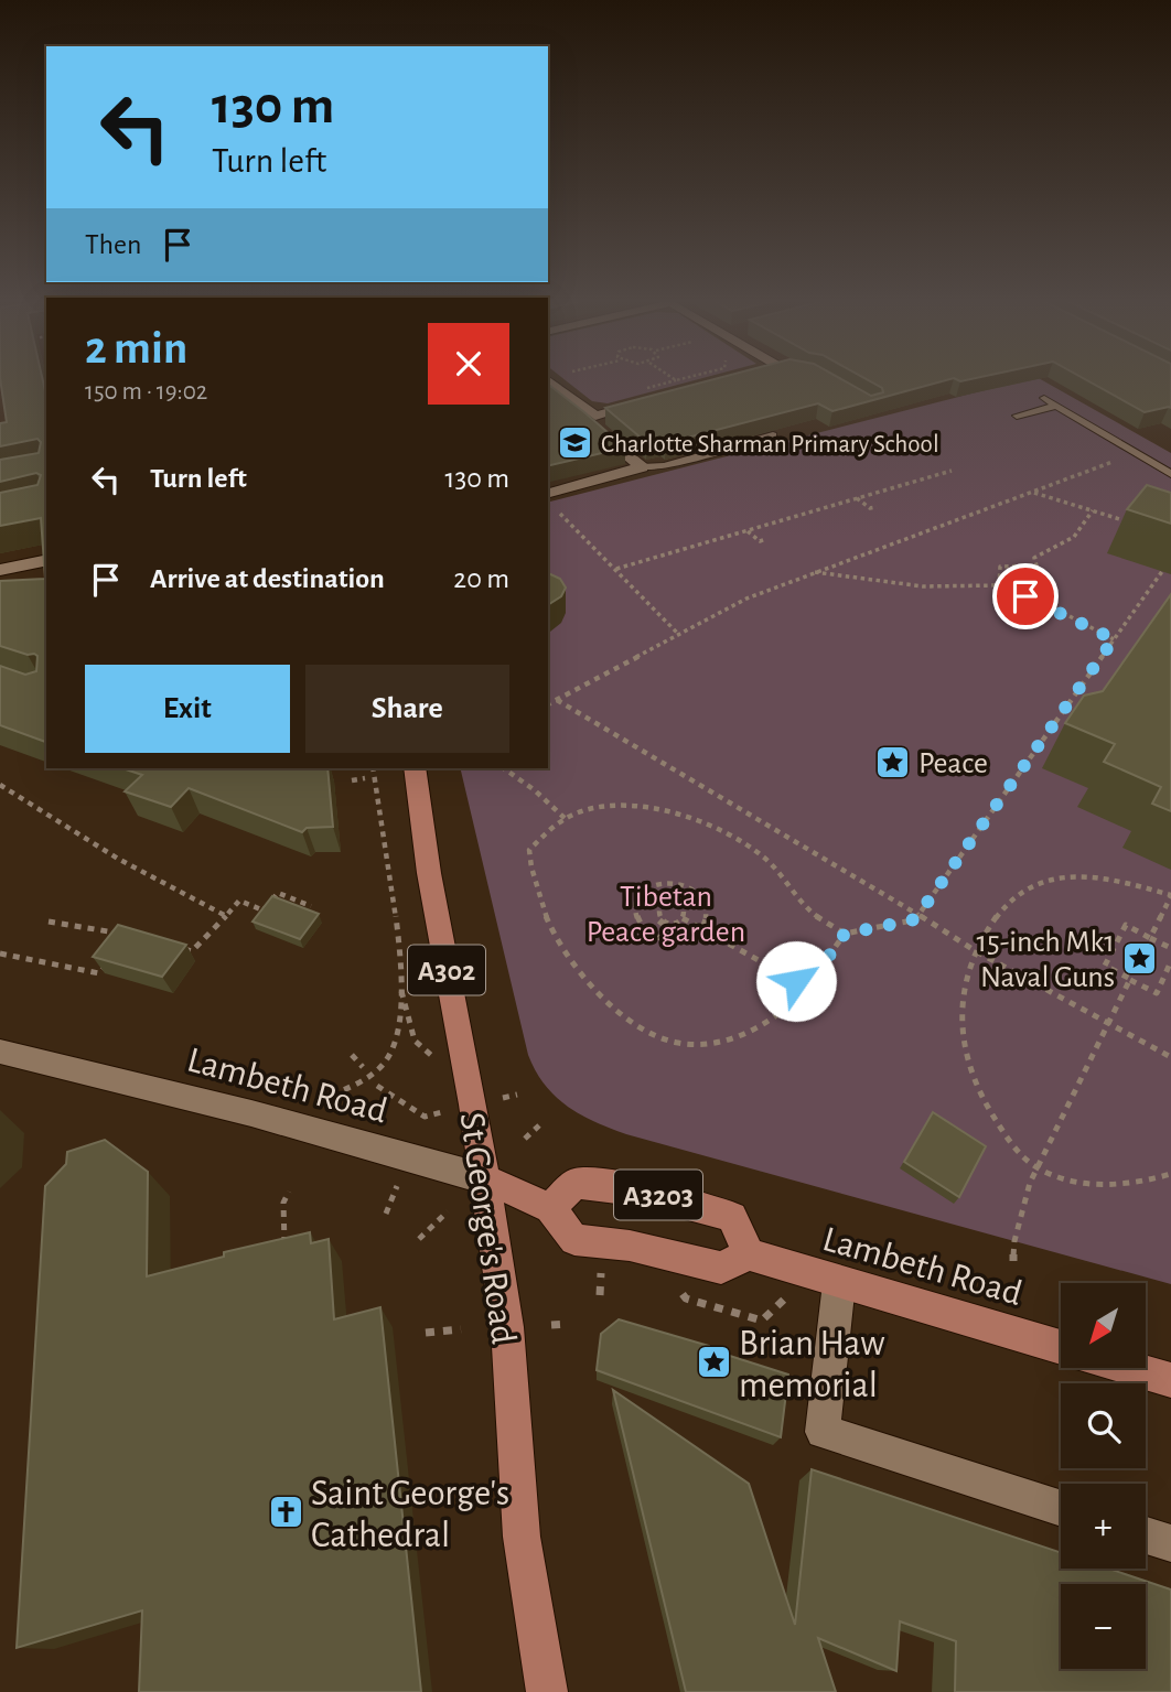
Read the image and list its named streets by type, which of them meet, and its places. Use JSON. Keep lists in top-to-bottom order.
{
  "streets": {
    "main road": [
      "A302",
      "Lambeth Road",
      "A3203",
      "St George's Road"
    ]
  },
  "crossings": [
    ["Lambeth Road", "A3203"],
    ["Lambeth Road", "St George's Road"]
  ],
  "parks": ["Tibetan Peace garden"],
  "places": {
    "school or university": ["Charlotte Sharman Primary School"],
    "place": ["Peace", "15-inch Mk1 Naval Guns", "Brian Haw memorial"],
    "church": ["Saint George's Cathedral"]
  },
  "north": "bottom left",
  "page": {
    "turn": ["130 m", "Turn left"],
    "then": "Then",
    "heading": ["2 min", "150 m · 19:02"],
    "list": [
      {
        "name": "Turn left",
        "value": "130 m"
      },
      {
        "name": "Arrive at destination",
        "value": "20 m"
      }
    ],
    "buttons": ["Exit", "Share"],
    "map_buttons": ["+", "−"]
  }
}
